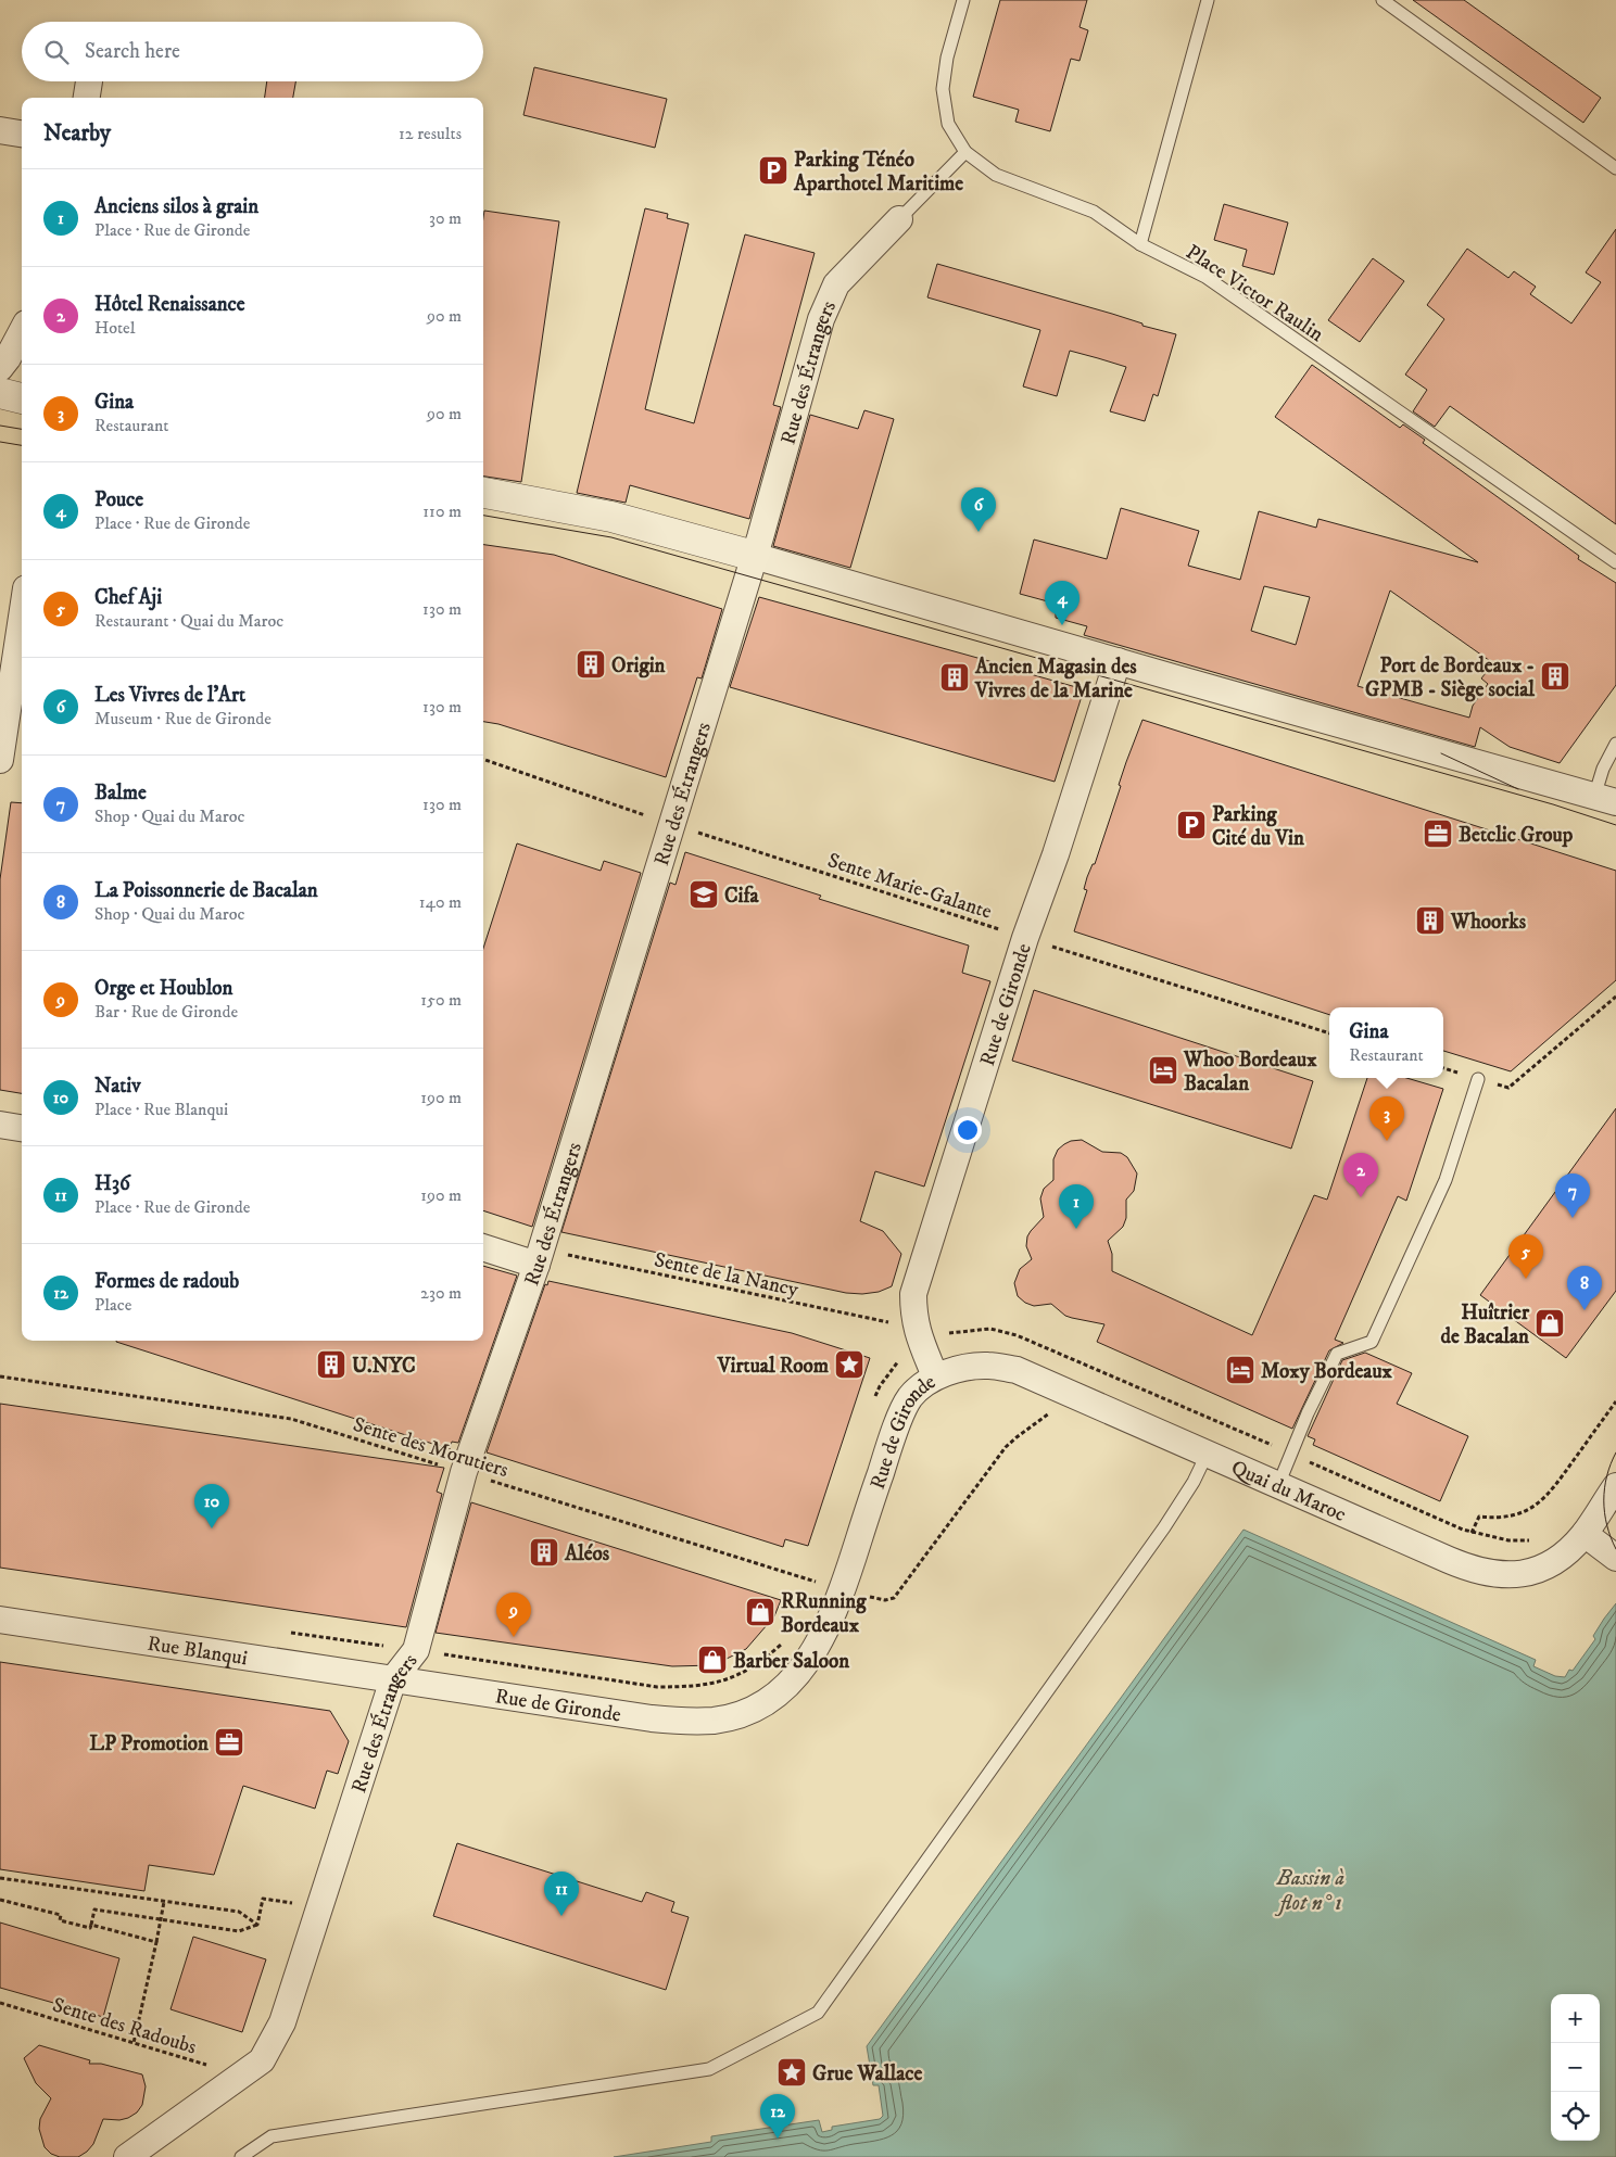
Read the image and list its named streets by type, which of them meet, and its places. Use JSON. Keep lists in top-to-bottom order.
{
  "streets": {
    "street": [
      "Rue des Étrangers",
      "Rue de Gironde",
      "Quai du Maroc",
      "Rue Blanqui"
    ],
    "lane": ["Place Victor Raulin"],
    "path": [
      "Sente Marie-Galante",
      "Sente de la Nancy",
      "Sente des Morutiers",
      "Sente des Radoubs"
    ]
  },
  "crossings": [
    ["Rue des Étrangers", "Sente Marie-Galante"],
    ["Rue des Étrangers", "Rue de Gironde"],
    ["Rue des Étrangers", "Sente de la Nancy"],
    ["Rue des Étrangers", "Sente des Morutiers"],
    ["Rue des Étrangers", "Rue Blanqui"],
    ["Rue des Étrangers", "Sente des Radoubs"],
    ["Sente Marie-Galante", "Rue de Gironde"],
    ["Rue de Gironde", "Sente de la Nancy"],
    ["Rue de Gironde", "Sente des Morutiers"],
    ["Rue de Gironde", "Quai du Maroc"],
    ["Rue de Gironde", "Rue Blanqui"],
    ["Sente des Morutiers", "Quai du Maroc"]
  ],
  "water": ["Bassin à flot n° 1"],
  "places": {
    "parking": ["Parking Ténéo Aparthotel Maritime", "Parking Cité du Vin"],
    "building": [
      "Origin",
      "Port de Bordeaux - GPMB - Siège social",
      "Ancien Magasin des Vivres de la Marine",
      "Whoorks",
      "U.NYC",
      "Aléos"
    ],
    "office": ["Betclic Group", "LP Promotion"],
    "school or university": ["Cifa"],
    "hotel": ["Whoo Bordeaux Bacalan", "Moxy Bordeaux"],
    "shop": ["Huîtrier de Bacalan", "RRunning Bordeaux", "Barber Saloon"],
    "place": ["Virtual Room", "Grue Wallace"]
  },
  "page": {
    "search": "Search here",
    "heading": ["Nearby", "12 results"],
    "list": [
      {
        "mark": "1",
        "name": "Anciens silos à grain",
        "note": "Place · Rue de Gironde",
        "value": "30 m"
      },
      {
        "mark": "2",
        "name": "Hôtel Renaissance",
        "note": "Hotel",
        "value": "90 m"
      },
      {
        "mark": "3",
        "name": "Gina",
        "note": "Restaurant",
        "value": "90 m"
      },
      {
        "mark": "4",
        "name": "Pouce",
        "note": "Place · Rue de Gironde",
        "value": "110 m"
      },
      {
        "mark": "5",
        "name": "Chef Aji",
        "note": "Restaurant · Quai du Maroc",
        "value": "130 m"
      },
      {
        "mark": "6",
        "name": "Les Vivres de l'Art",
        "note": "Museum · Rue de Gironde",
        "value": "130 m"
      },
      {
        "mark": "7",
        "name": "Balme",
        "note": "Shop · Quai du Maroc",
        "value": "130 m"
      },
      {
        "mark": "8",
        "name": "La Poissonnerie de Bacalan",
        "note": "Shop · Quai du Maroc",
        "value": "140 m"
      },
      {
        "mark": "9",
        "name": "Orge et Houblon",
        "note": "Bar · Rue de Gironde",
        "value": "150 m"
      },
      {
        "mark": "10",
        "name": "Nativ",
        "note": "Place · Rue Blanqui",
        "value": "190 m"
      },
      {
        "mark": "11",
        "name": "H36",
        "note": "Place · Rue de Gironde",
        "value": "190 m"
      },
      {
        "mark": "12",
        "name": "Formes de radoub",
        "note": "Place",
        "value": "230 m"
      }
    ],
    "pins": [
      "6",
      "4",
      "3",
      "2",
      "7",
      "1",
      "5",
      "8",
      "10",
      "9",
      "11",
      "12"
    ],
    "popup": ["Gina", "Restaurant"],
    "map_buttons": ["+", "−"]
  }
}
